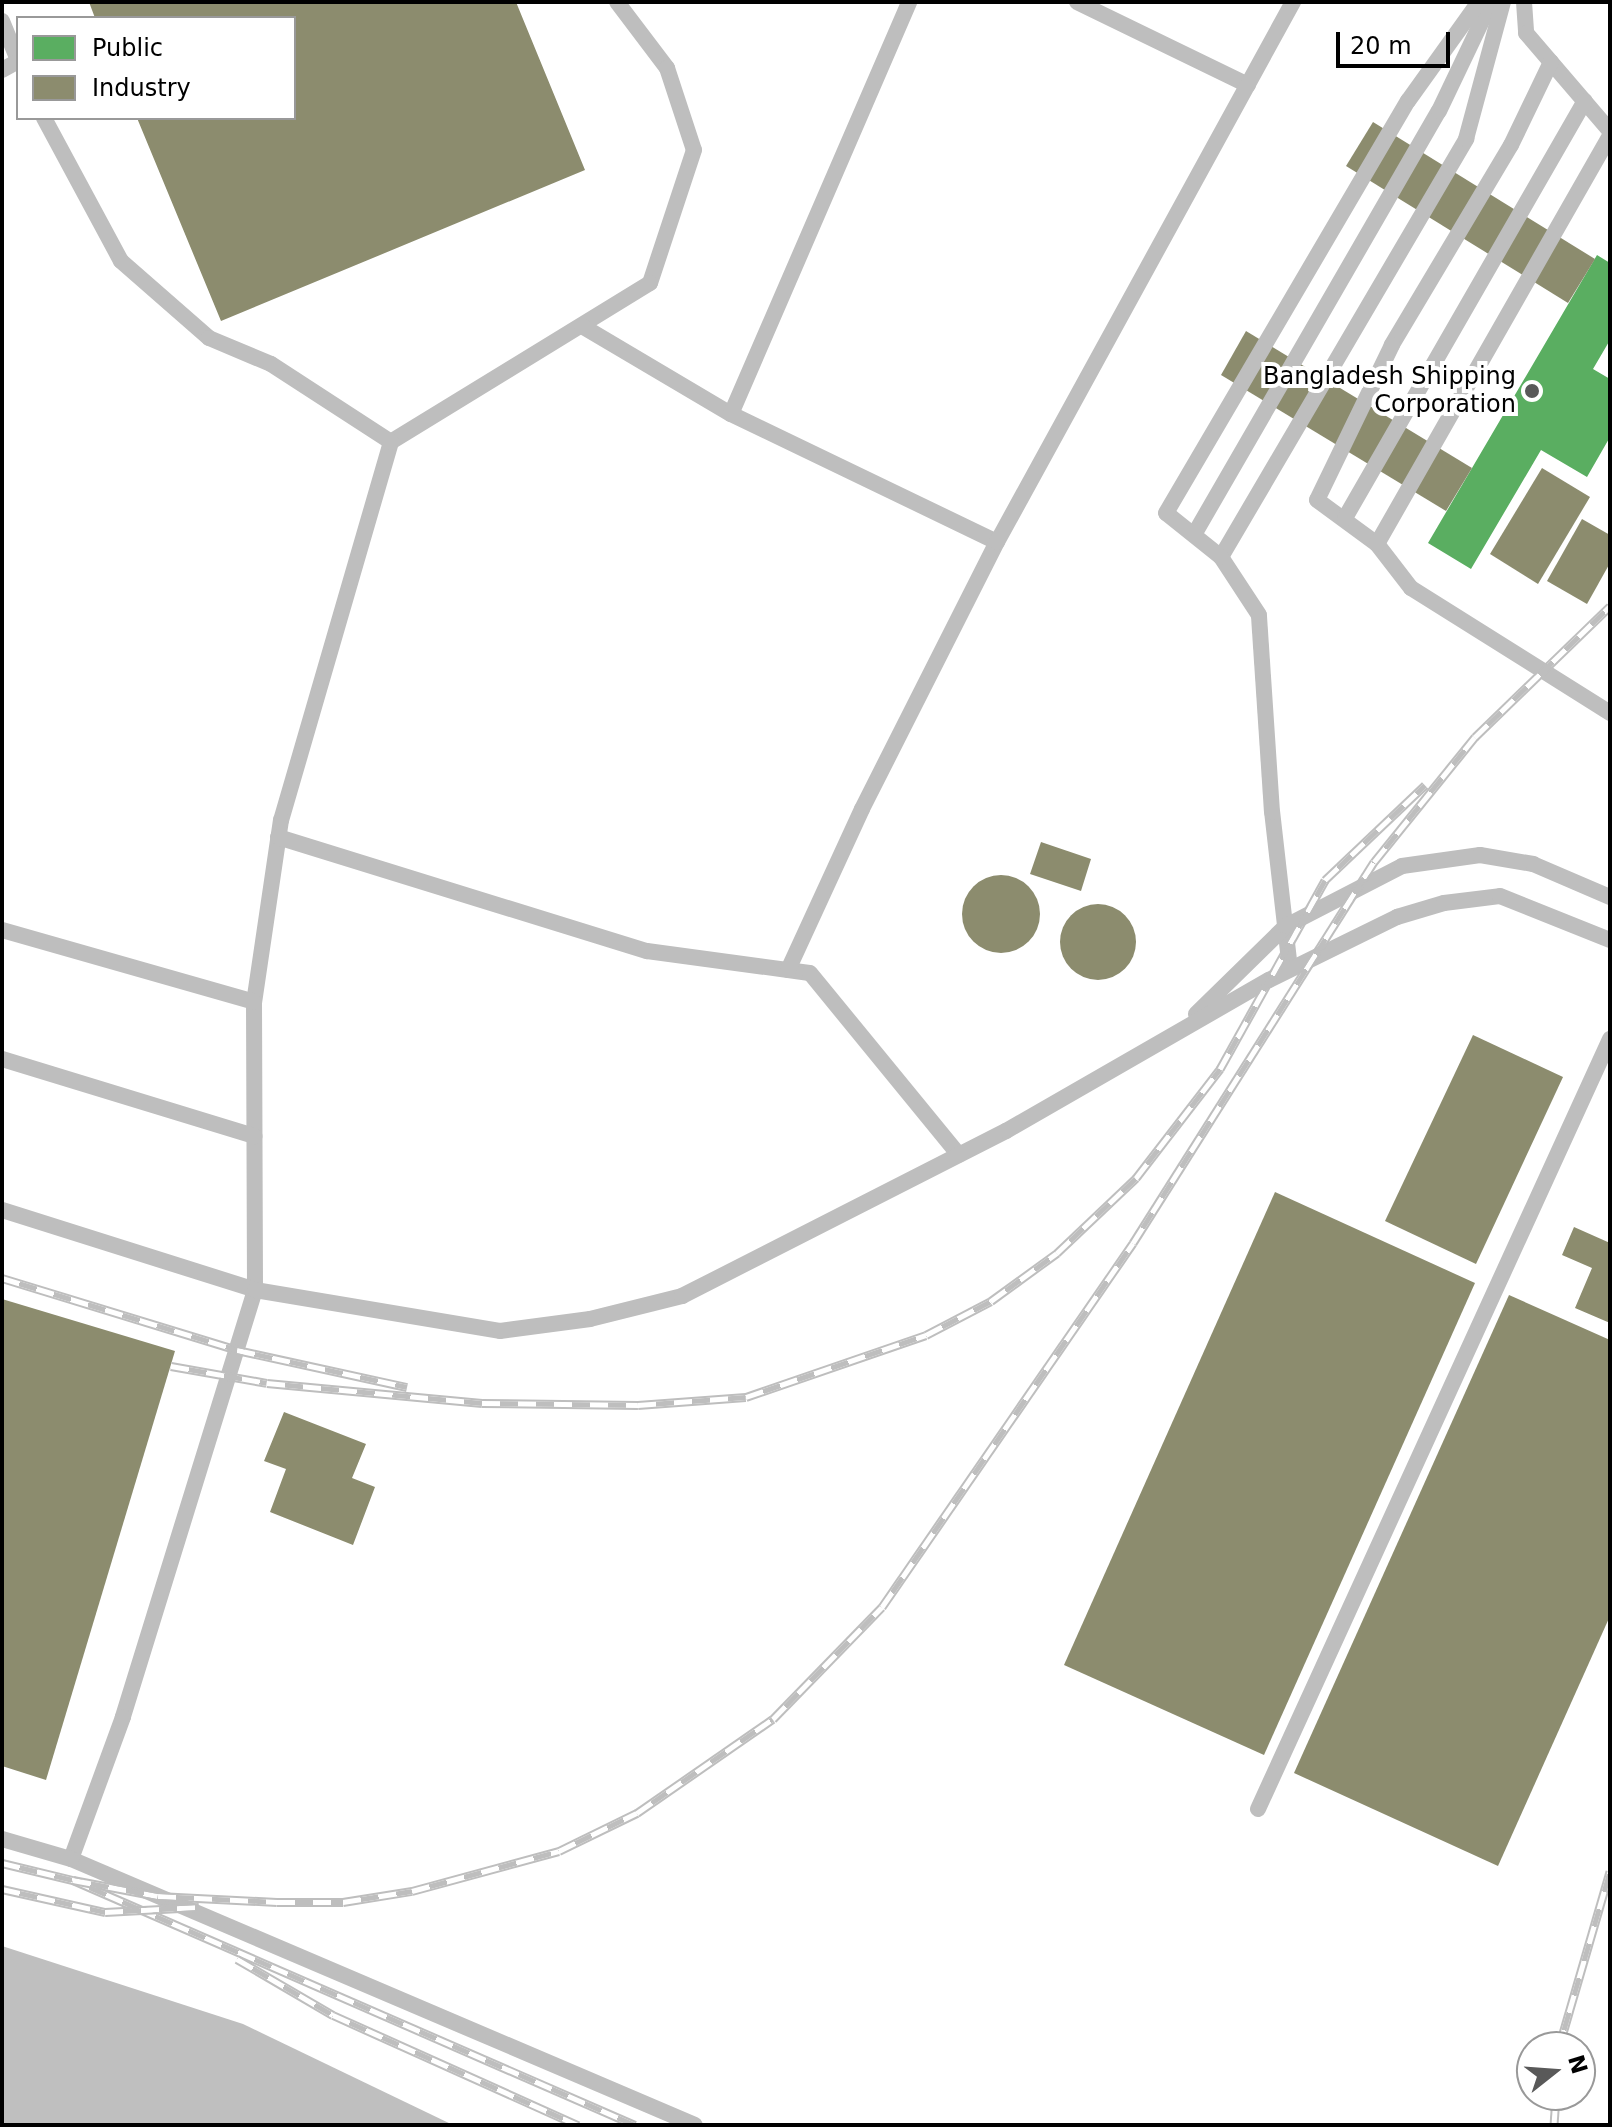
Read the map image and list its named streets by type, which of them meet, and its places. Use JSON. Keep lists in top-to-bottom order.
{
  "places": ["Bangladesh Shipping Corporation"],
  "legend": ["Public", "Industry"],
  "scale_bar": "20 m",
  "north": "right"
}
